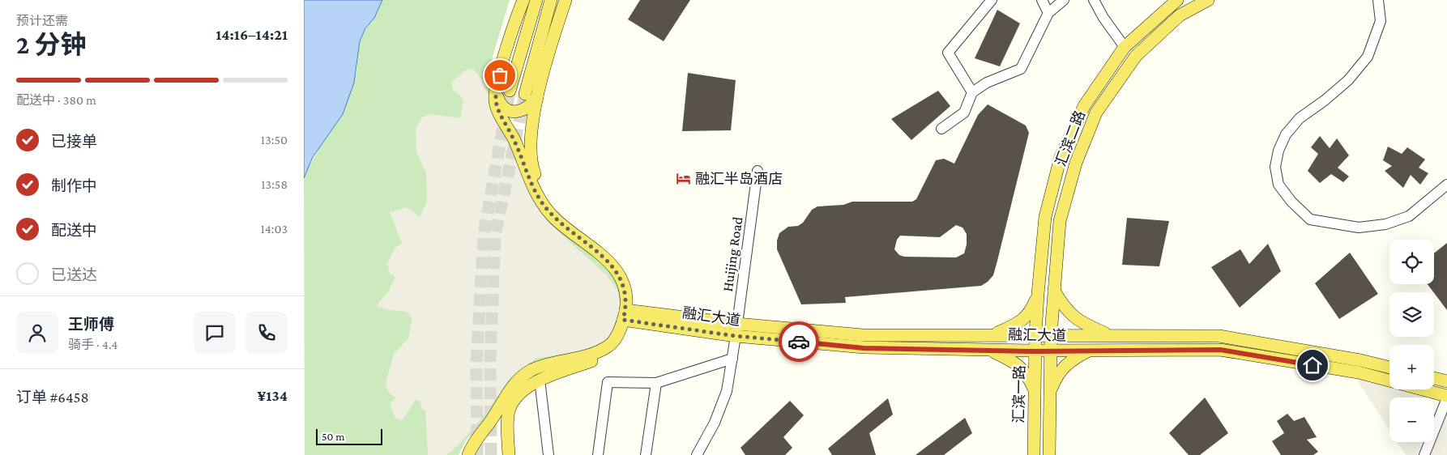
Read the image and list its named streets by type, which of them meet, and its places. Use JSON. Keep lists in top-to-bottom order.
{
  "streets": {
    "main road": ["汇滨二路", "融汇大道", "汇滨一路"],
    "street": ["Huijing Road"]
  },
  "crossings": [
    ["汇滨二路", "融汇大道"],
    ["汇滨二路", "汇滨一路"],
    ["Huijing Road", "融汇大道"],
    ["融汇大道", "汇滨一路"]
  ],
  "places": {
    "hotel": ["融汇半岛酒店"]
  },
  "scale_bar": "50 m",
  "page": {
    "heading": ["2 分钟", "预计还需", "14:16–14:21"],
    "panel": [
      "王师傅",
      "骑手 · 4.4",
      "订单 #6458",
      "¥134"
    ],
    "bar": "配送中 · 380 m",
    "list": [
      ["已接单", "13:50"],
      ["制作中", "13:58"],
      ["配送中", "14:03"],
      "已送达"
    ],
    "map_buttons": ["+", "−"],
    "scale": "50 m"
  }
}
